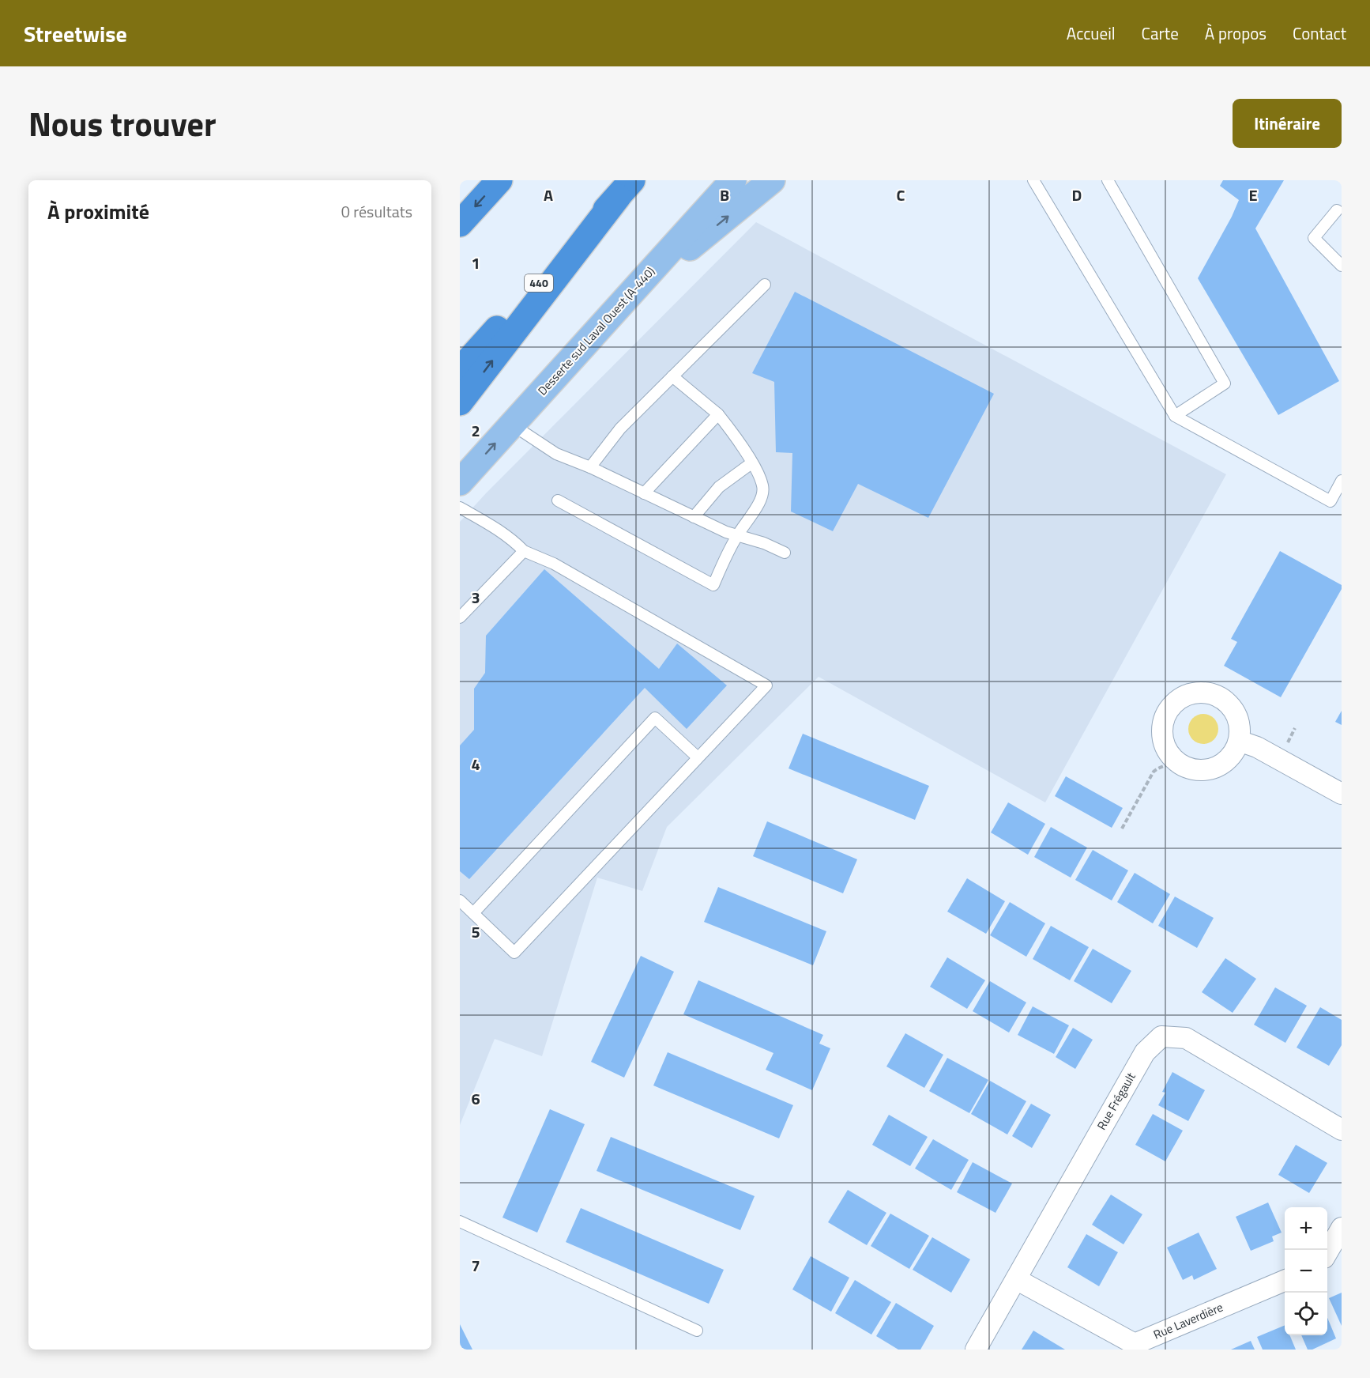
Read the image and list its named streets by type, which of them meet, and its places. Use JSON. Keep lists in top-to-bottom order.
{
  "streets": {
    "highway": ["440"],
    "main road": ["Desserte sud Laval Ouest (A-440)"],
    "street": ["Rue Frégault", "Rue Laverdière"]
  },
  "crossings": [
    ["Rue Frégault", "Rue Laverdière"]
  ],
  "page": {
    "header": "Streetwise",
    "nav": [
      "Accueil",
      "Carte",
      "À propos",
      "Contact"
    ],
    "title": "Nous trouver",
    "buttons": "Itinéraire",
    "heading": ["À proximité", "0 résultats"],
    "map_buttons": ["+", "−"]
  },
  "grid": {
    "columns": [
      "A",
      "B",
      "C",
      "D",
      "E"
    ],
    "rows": [
      "1",
      "2",
      "3",
      "4",
      "5",
      "6",
      "7"
    ]
  }
}
